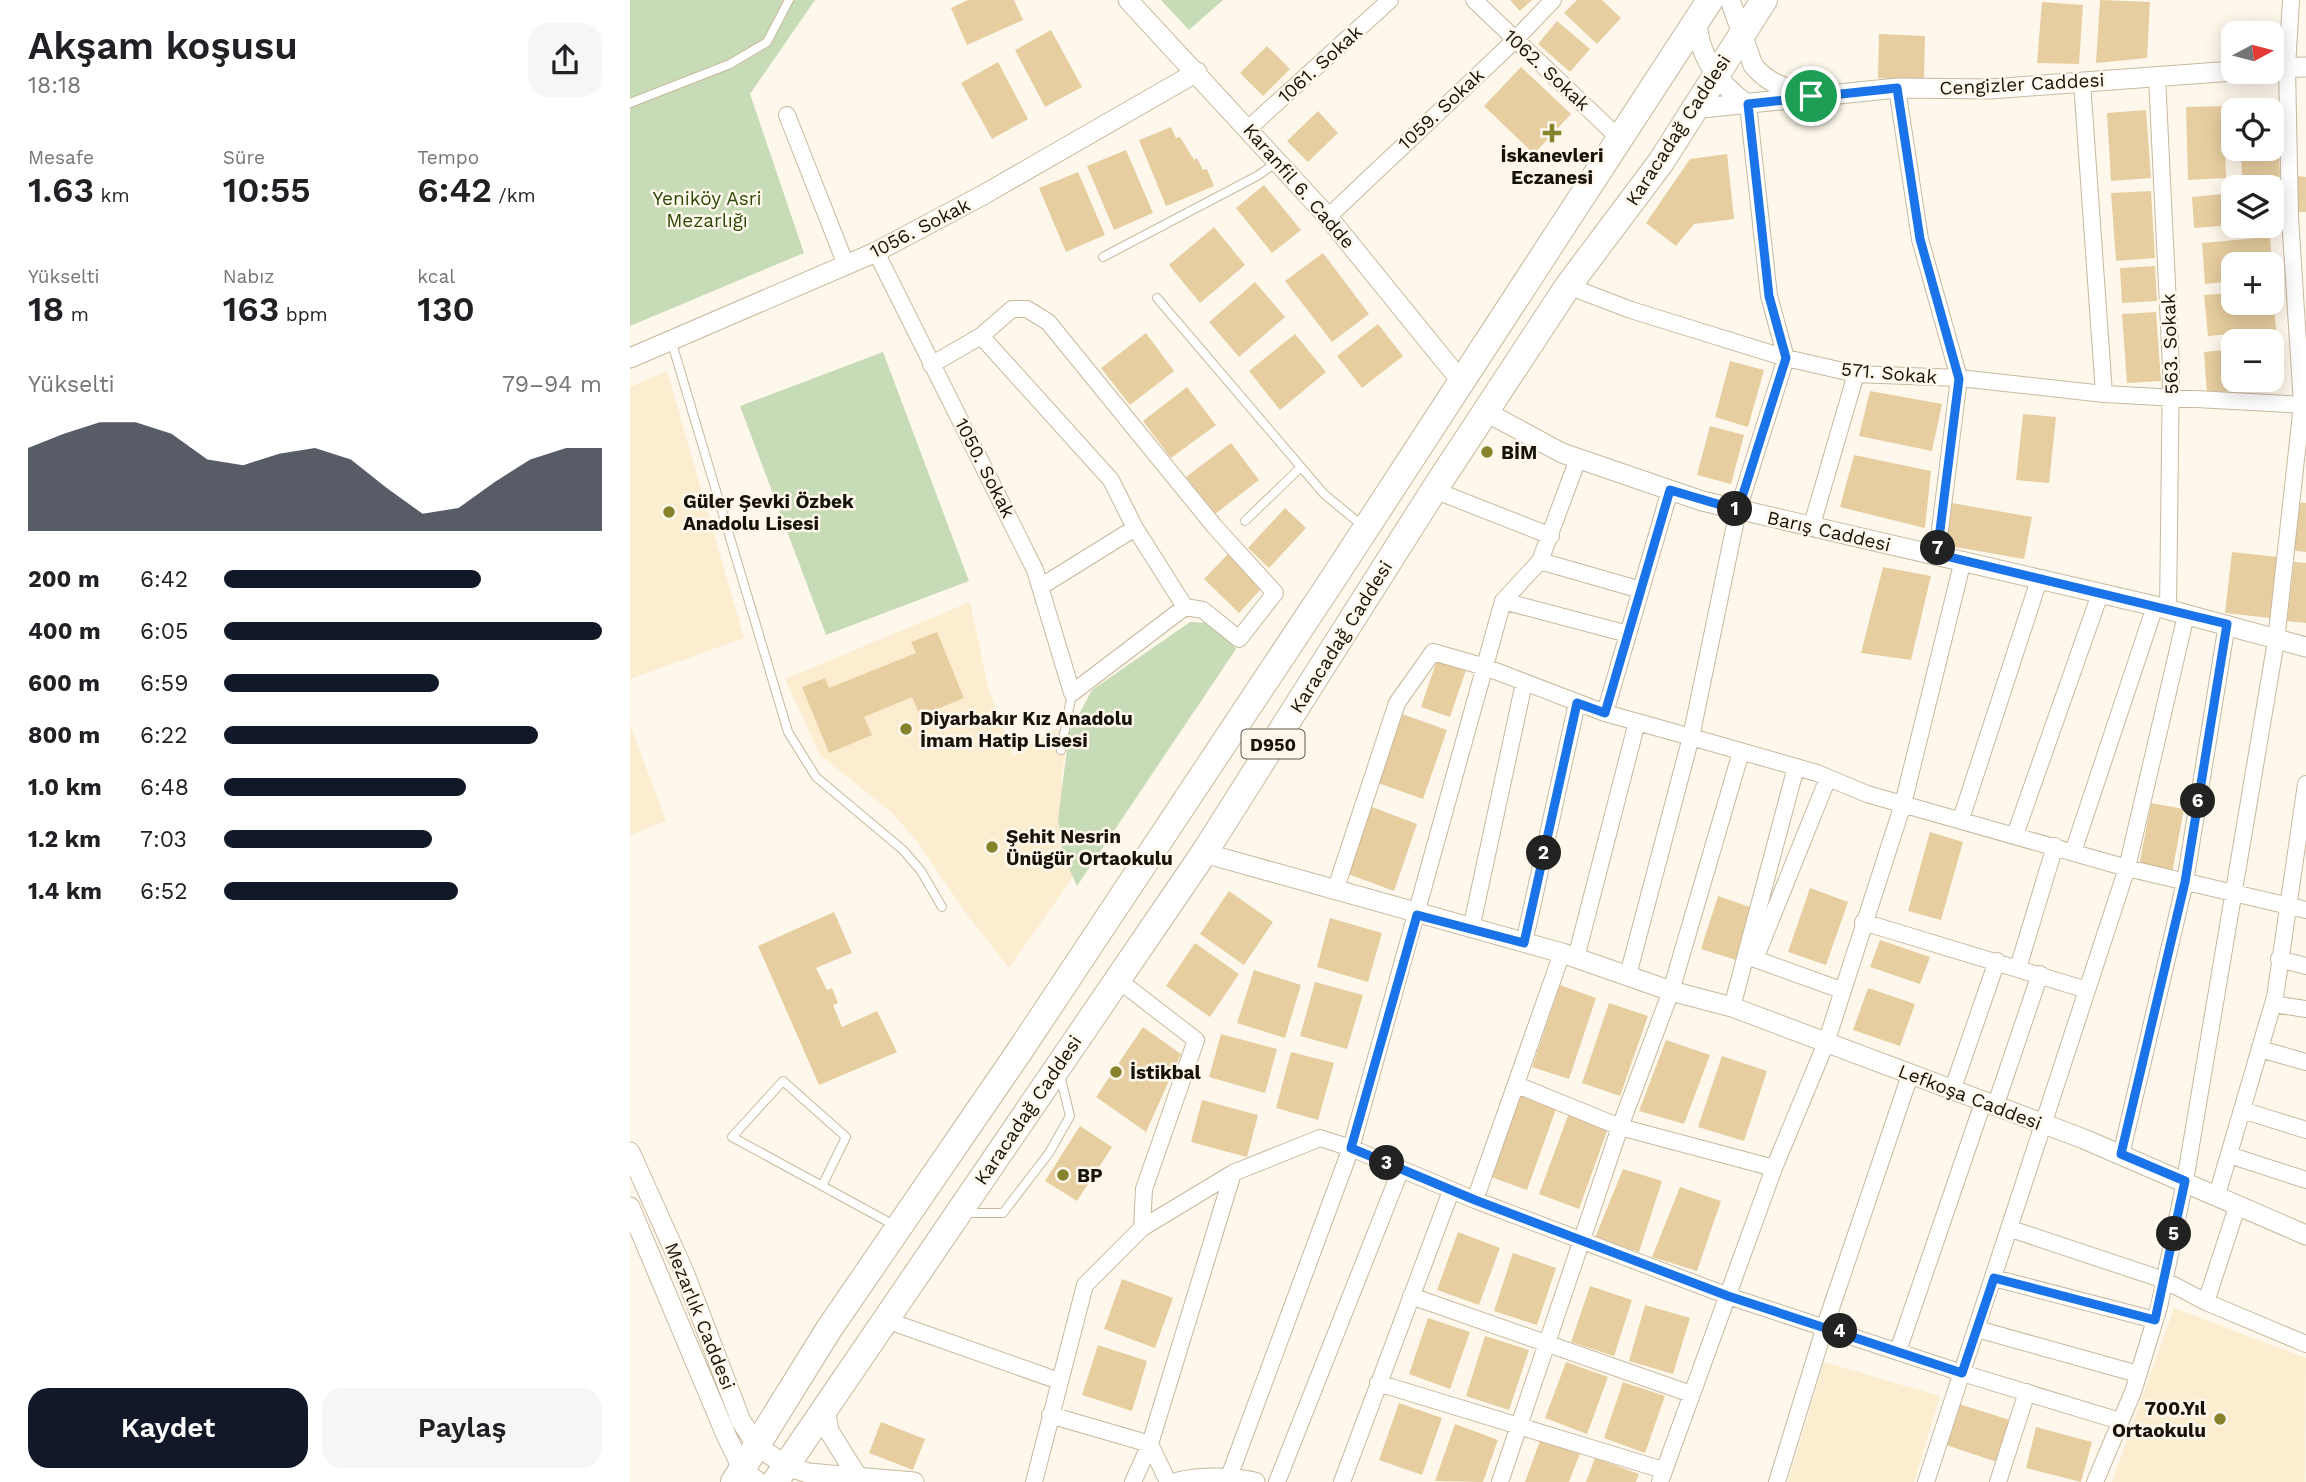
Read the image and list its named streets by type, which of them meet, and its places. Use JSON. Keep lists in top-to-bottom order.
{
  "streets": {
    "highway": ["Karacadağ Caddesi", "D950"],
    "street": [
      "1061. Sokak",
      "1062. Sokak",
      "Cengizler Caddesi",
      "1059. Sokak",
      "Karanfil 6. Cadde",
      "1056. Sokak",
      "563. Sokak",
      "571. Sokak",
      "1050. Sokak",
      "Barış Caddesi",
      "Lefkoşa Caddesi",
      "Mezarlık Caddesi"
    ]
  },
  "crossings": [
    ["1061. Sokak", "Karanfil 6. Cadde"],
    ["1062. Sokak", "1059. Sokak"],
    ["1062. Sokak", "Karacadağ Caddesi"],
    ["Cengizler Caddesi", "Karacadağ Caddesi"],
    ["Cengizler Caddesi", "563. Sokak"],
    ["1059. Sokak", "Karanfil 6. Cadde"],
    ["Karacadağ Caddesi", "Karanfil 6. Cadde"],
    ["Karacadağ Caddesi", "571. Sokak"],
    ["Karacadağ Caddesi", "Barış Caddesi"],
    ["Karacadağ Caddesi", "Lefkoşa Caddesi"],
    ["Karacadağ Caddesi", "Mezarlık Caddesi"],
    ["Karanfil 6. Cadde", "1056. Sokak"],
    ["1056. Sokak", "1050. Sokak"],
    ["563. Sokak", "571. Sokak"],
    ["563. Sokak", "Barış Caddesi"]
  ],
  "parks": ["Yeniköy Asri Mezarlığı"],
  "places": {
    "health": ["İskanevleri Eczanesi"],
    "other": [
      "BİM",
      "Güler Şevki Özbek Anadolu Lisesi",
      "Diyarbakır Kız Anadolu İmam Hatip Lisesi",
      "Şehit Nesrin Ünügür Ortaokulu",
      "İstikbal",
      "BP",
      "700.Yıl Ortaokulu"
    ]
  },
  "north": "right",
  "page": {
    "heading": ["Akşam koşusu", "18:18"],
    "map_buttons": ["+", "−"],
    "stats": [
      ["Mesafe", "1.63 km"],
      ["Süre", "10:55"],
      ["Tempo", "6:42 /km"],
      ["Yükselti", "18 m"],
      ["Nabız", "163 bpm"],
      ["kcal", "130"]
    ],
    "chart": ["Yükselti", "79–94 m"],
    "pins": [
      "1",
      "7",
      "6",
      "2",
      "3",
      "5",
      "4"
    ],
    "list": [
      {
        "name": "200 m",
        "note": "6:42"
      },
      {
        "name": "400 m",
        "note": "6:05"
      },
      {
        "name": "600 m",
        "note": "6:59"
      },
      {
        "name": "800 m",
        "note": "6:22"
      },
      {
        "name": "1.0 km",
        "note": "6:48"
      },
      {
        "name": "1.2 km",
        "note": "7:03"
      },
      {
        "name": "1.4 km",
        "note": "6:52"
      }
    ],
    "buttons": ["Kaydet", "Paylaş"]
  }
}
